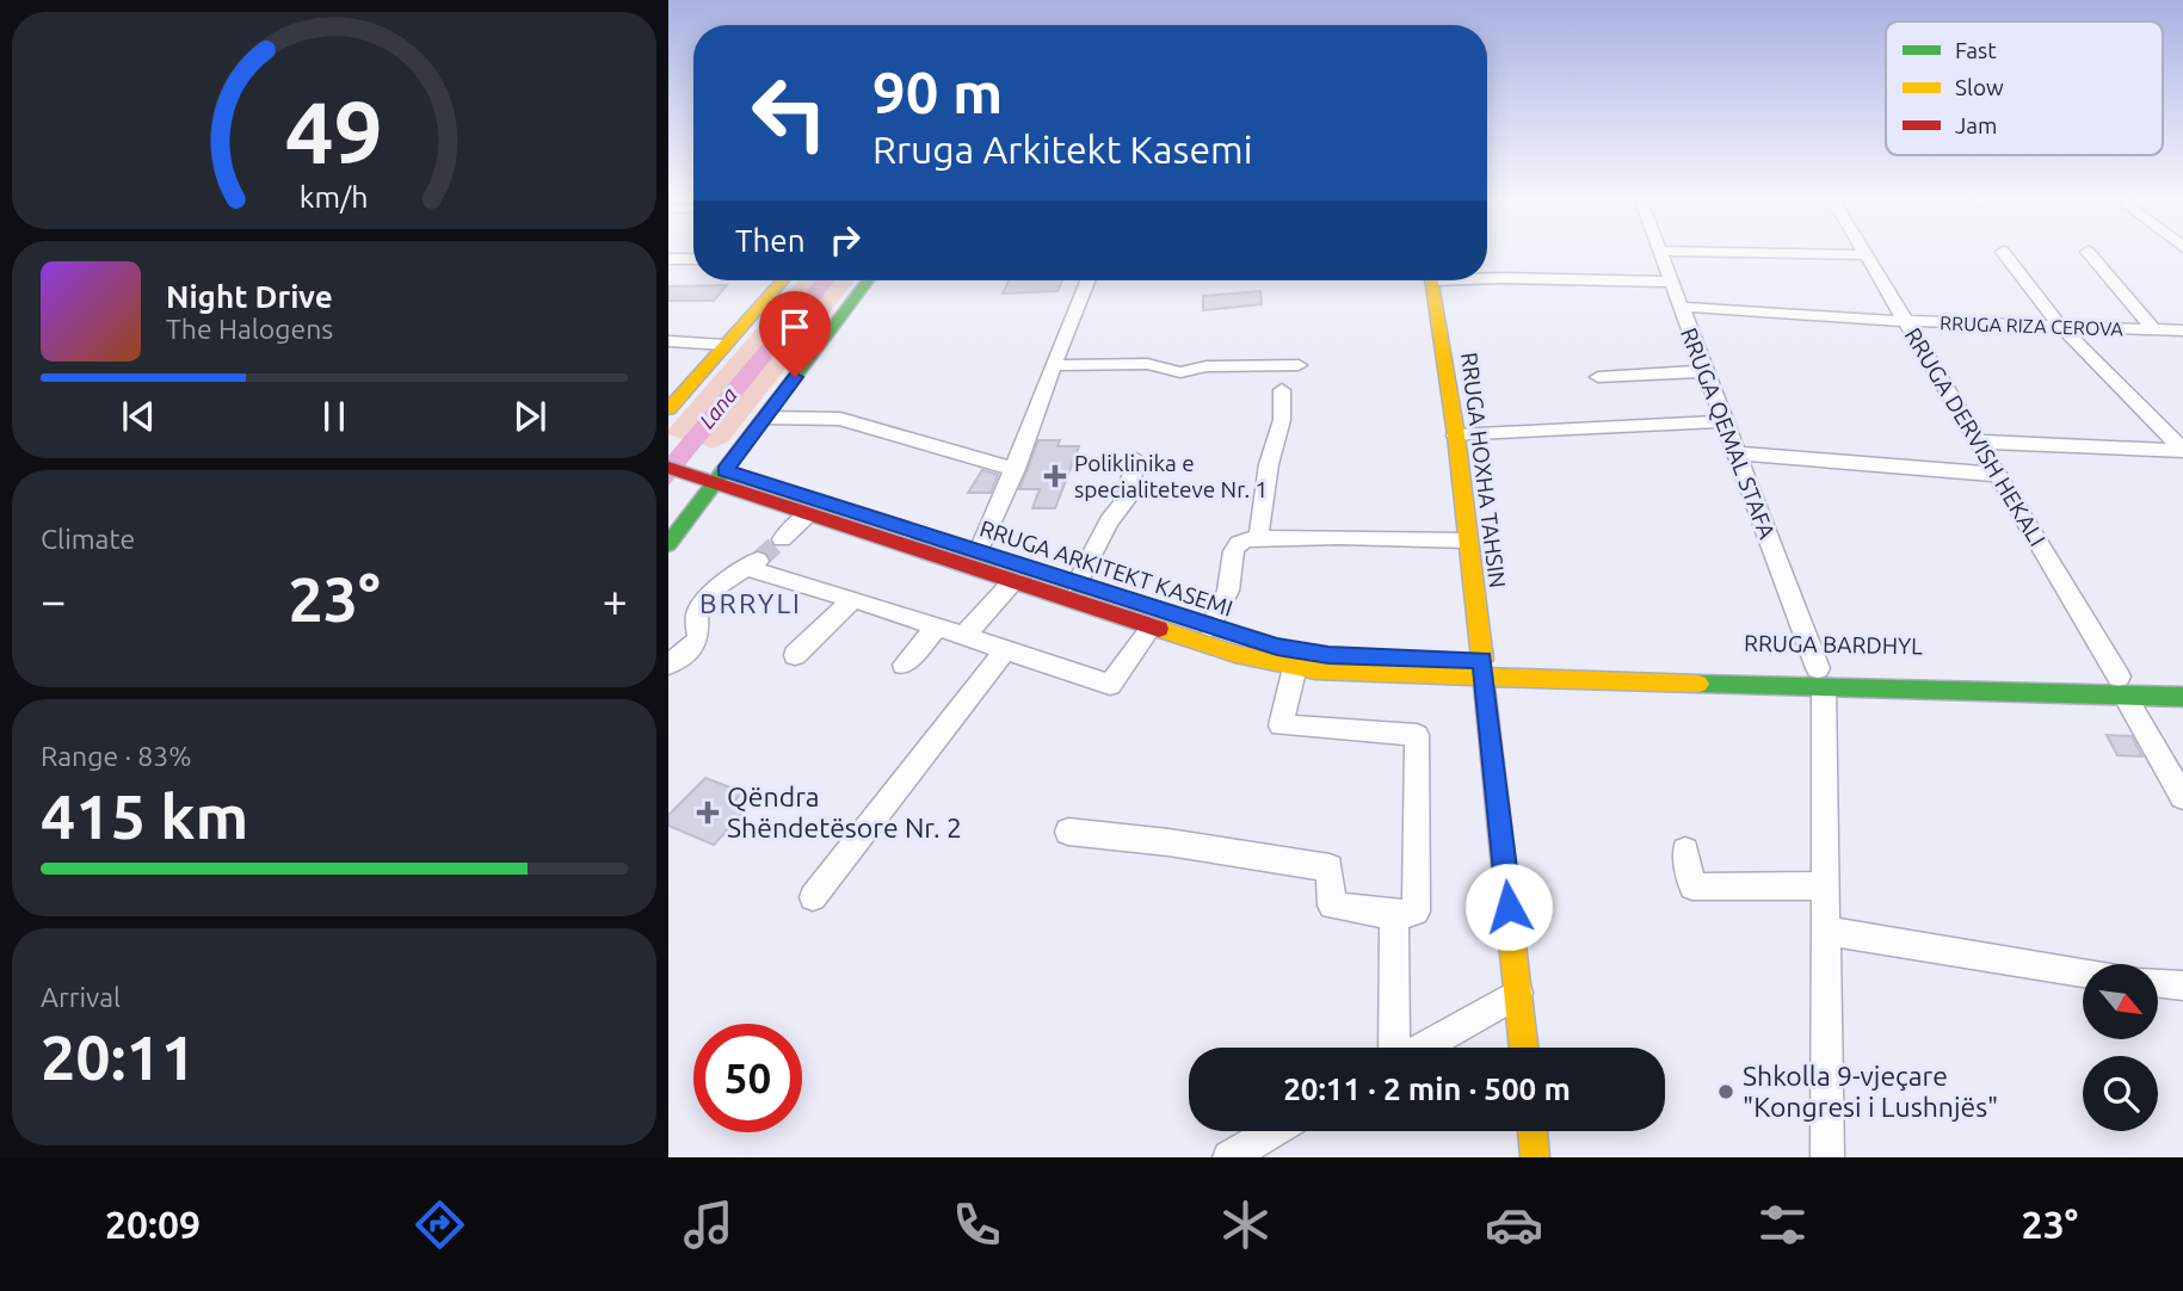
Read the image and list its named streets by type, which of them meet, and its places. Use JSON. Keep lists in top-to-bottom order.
{
  "streets": {
    "main road": ["RRUGA HOXHA TAHSIN", "RRUGA ARKITEKT KASEMI", "RRUGA BARDHYL"],
    "street": ["RRUGA RIZA CEROVA", "RRUGA QEMAL STAFA", "RRUGA DERVISH HEKALI"]
  },
  "crossings": [
    ["RRUGA RIZA CEROVA", "RRUGA QEMAL STAFA"],
    ["RRUGA RIZA CEROVA", "RRUGA DERVISH HEKALI"],
    ["RRUGA QEMAL STAFA", "RRUGA BARDHYL"],
    ["RRUGA DERVISH HEKALI", "RRUGA BARDHYL"],
    ["RRUGA HOXHA TAHSIN", "RRUGA ARKITEKT KASEMI"],
    ["RRUGA HOXHA TAHSIN", "RRUGA BARDHYL"],
    ["RRUGA ARKITEKT KASEMI", "RRUGA BARDHYL"]
  ],
  "districts": ["BRRYLI"],
  "water": ["Lana"],
  "places": {
    "health": ["Poliklinika e specialiteteve Nr. 1", "Qëndra Shëndetësore Nr. 2"],
    "other": ["Shkolla 9-vjeçare \"Kongresi i Lushnjës\""]
  },
  "legend": ["Fast", "Slow", "Jam"],
  "north": "bottom right",
  "page": {
    "turn": ["90 m", "Rruga Arkitekt Kasemi"],
    "then": "Then",
    "song": ["Night Drive", "The Halogens"],
    "tile": [
      "Climate",
      ["Range · 83%", "415 km"],
      ["Arrival", "20:11"]
    ],
    "heat": ["−", "23°", "+"],
    "limit": "50",
    "trip": "20:11 · 2 min · 500 m",
    "tabs": ["20:09", "23°"],
    "gauge": ["49", "km/h"]
  }
}
